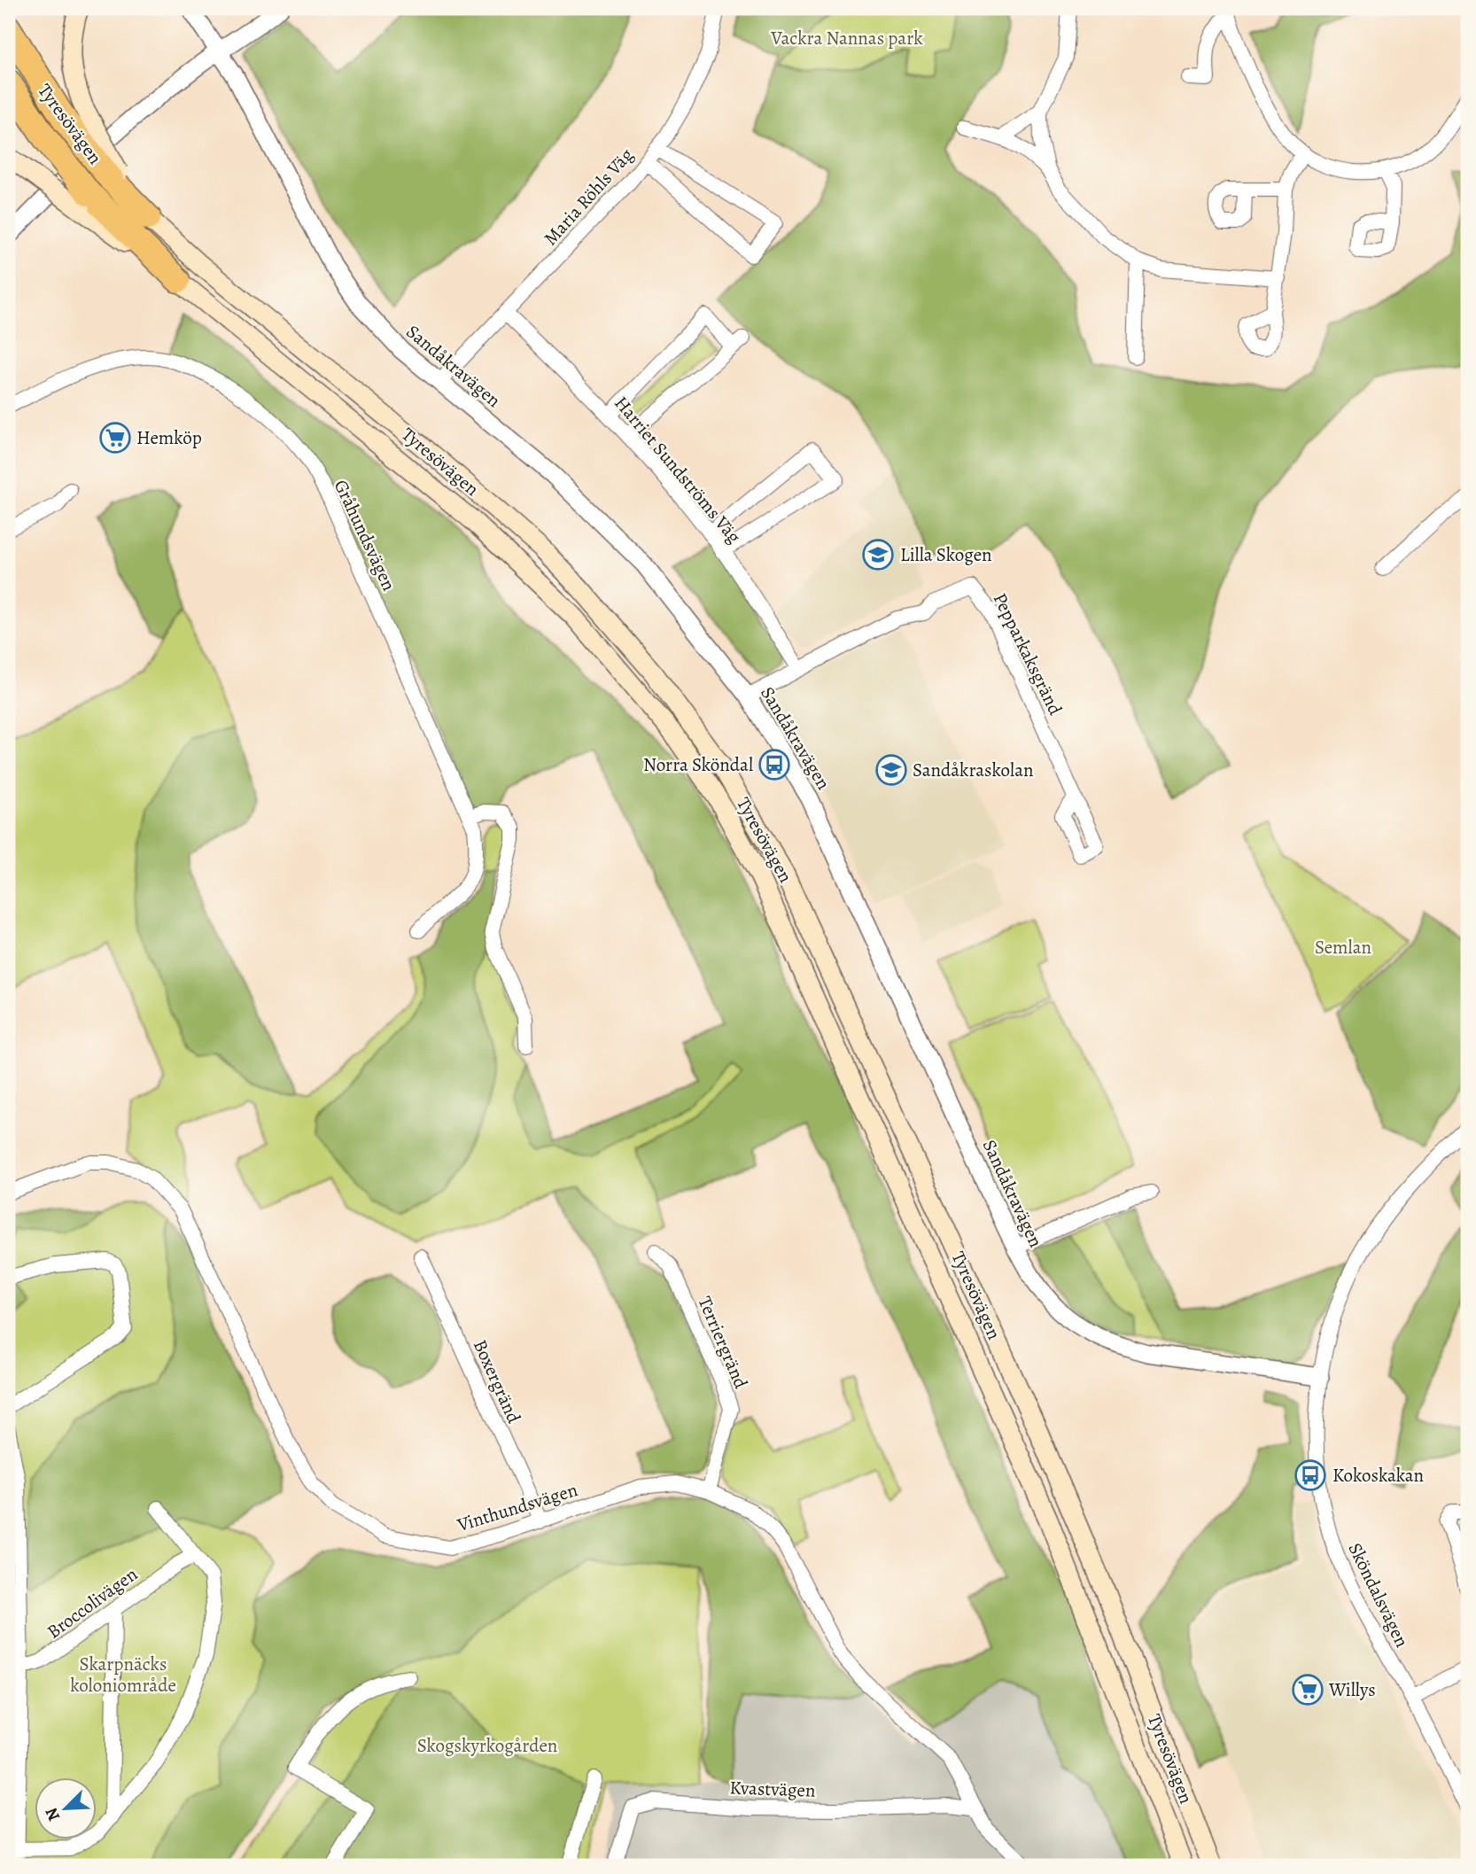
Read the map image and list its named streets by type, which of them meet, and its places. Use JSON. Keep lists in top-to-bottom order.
{
  "streets": {
    "highway": ["Tyresövägen"],
    "street": [
      "Maria Röhls Väg",
      "Sandåkravägen",
      "Harriet Sundströms Väg",
      "Gråhundsvägen",
      "Pepparkaksgränd",
      "Terriergränd",
      "Boxergränd",
      "Vinthundsvägen",
      "Sköndalsvägen",
      "Broccolivägen",
      "Kvastvägen"
    ]
  },
  "crossings": [
    ["Maria Röhls Väg", "Sandåkravägen"],
    ["Maria Röhls Väg", "Harriet Sundströms Väg"],
    ["Sandåkravägen", "Pepparkaksgränd"],
    ["Sandåkravägen", "Sköndalsvägen"],
    ["Harriet Sundströms Väg", "Pepparkaksgränd"],
    ["Terriergränd", "Vinthundsvägen"],
    ["Boxergränd", "Vinthundsvägen"],
    ["Vinthundsvägen", "Kvastvägen"]
  ],
  "parks": [
    "Vackra Nannas park",
    "Semlan",
    "Skarpnäcks koloniområde",
    "Skogskyrkogården"
  ],
  "places": {
    "supermarket": ["Hemköp", "Willys"],
    "school or university": ["Lilla Skogen", "Sandåkraskolan"],
    "bus stop": ["Norra Sköndal", "Kokoskakan"]
  },
  "north": "bottom left"
}
